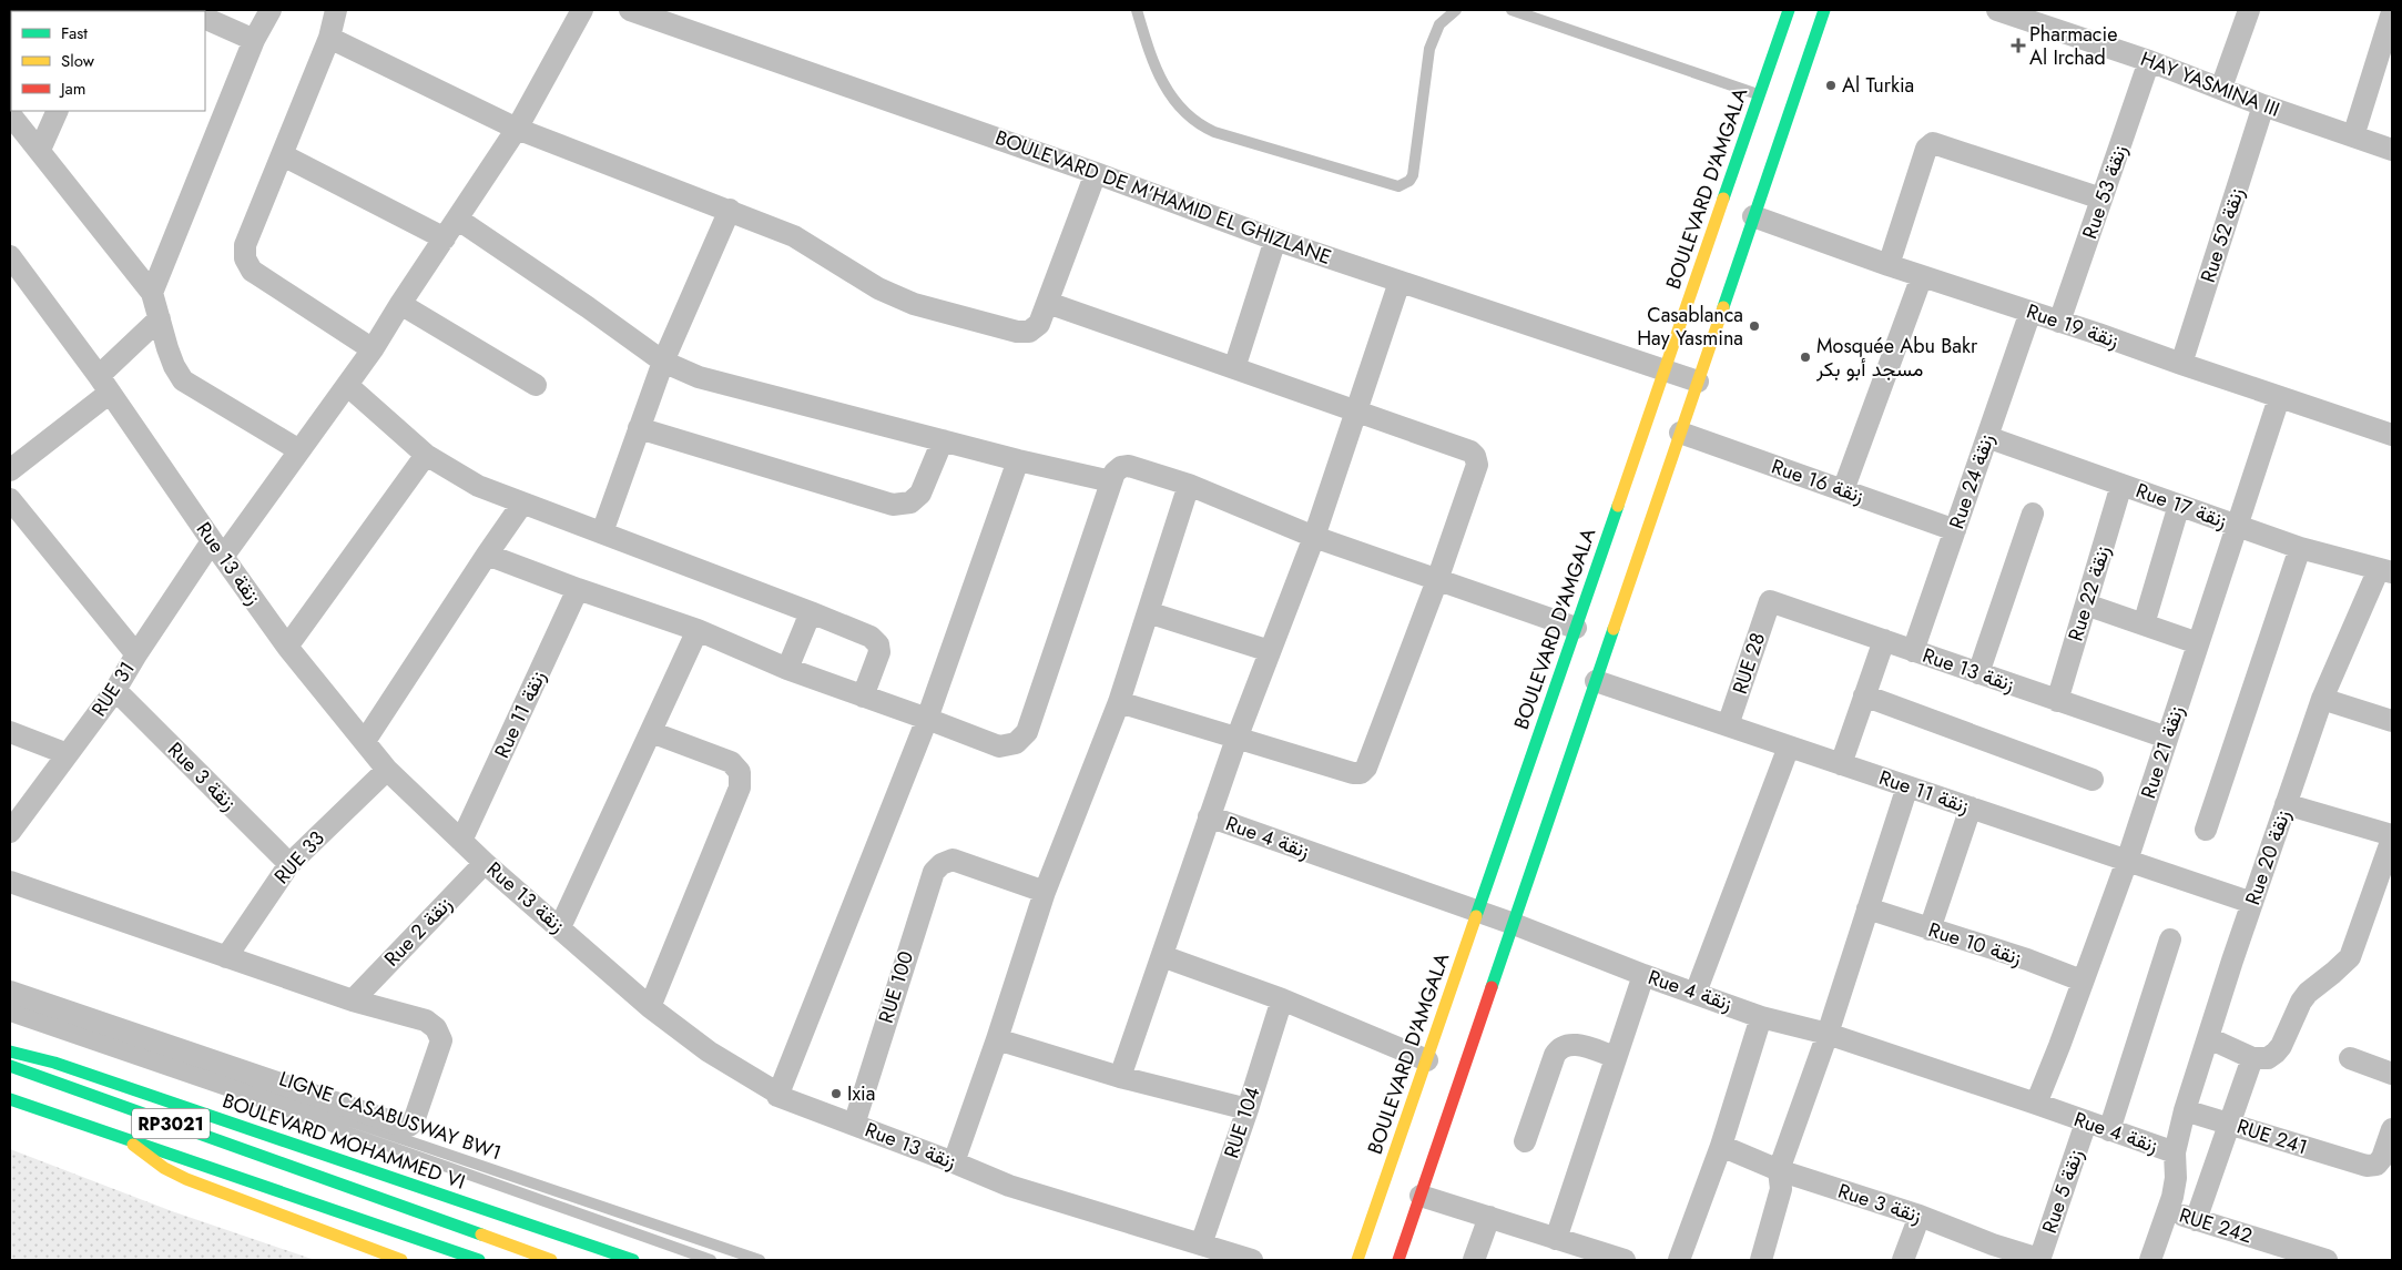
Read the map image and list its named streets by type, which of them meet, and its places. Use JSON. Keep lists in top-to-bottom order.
{
  "streets": {
    "main road": ["BOULEVARD D'AMGALA", "RP3021", "BOULEVARD MOHAMMED VI"],
    "street": [
      "HAY YASMINA III",
      "Rue 53 زنقة",
      "BOULEVARD DE M'HAMID EL GHIZLANE",
      "Rue 52 زنقة",
      "Rue 19 زنقة",
      "Rue 16 زنقة",
      "Rue 24 زنقة",
      "Rue 17 زنقة",
      "Rue 13 زنقة",
      "Rue 22 زنقة",
      "RUE 28",
      "RUE 31",
      "Rue 11 زنقة",
      "Rue 21 زنقة",
      "Rue 3 زنقة",
      "Rue 4 زنقة",
      "RUE 33",
      "Rue 20 زنقة",
      "Rue 2 زنقة",
      "Rue 10 زنقة",
      "RUE 100",
      "RUE 104",
      "RUE 241",
      "Rue 5 زنقة",
      "RUE 242"
    ],
    "lane": ["LIGNE CASABUSWAY BW1"]
  },
  "crossings": [
    ["HAY YASMINA III", "Rue 53 زنقة"],
    ["HAY YASMINA III", "Rue 52 زنقة"],
    ["BOULEVARD D'AMGALA", "BOULEVARD DE M'HAMID EL GHIZLANE"],
    ["BOULEVARD D'AMGALA", "Rue 4 زنقة"],
    ["Rue 53 زنقة", "Rue 19 زنقة"],
    ["Rue 52 زنقة", "Rue 19 زنقة"],
    ["Rue 19 زنقة", "Rue 24 زنقة"],
    ["Rue 19 زنقة", "Rue 21 زنقة"],
    ["Rue 16 زنقة", "Rue 24 زنقة"],
    ["Rue 24 زنقة", "Rue 17 زنقة"],
    ["Rue 24 زنقة", "Rue 13 زنقة"],
    ["Rue 17 زنقة", "Rue 22 زنقة"],
    ["Rue 17 زنقة", "Rue 21 زنقة"],
    ["Rue 17 زنقة", "Rue 20 زنقة"],
    ["Rue 13 زنقة", "Rue 22 زنقة"],
    ["Rue 13 زنقة", "RUE 28"],
    ["Rue 13 زنقة", "RUE 31"],
    ["Rue 13 زنقة", "Rue 11 زنقة"],
    ["Rue 13 زنقة", "Rue 21 زنقة"],
    ["Rue 13 زنقة", "RUE 33"],
    ["Rue 13 زنقة", "Rue 2 زنقة"],
    ["Rue 13 زنقة", "RUE 100"],
    ["Rue 13 زنقة", "RUE 104"],
    ["RUE 28", "Rue 11 زنقة"],
    ["RUE 31", "Rue 3 زنقة"],
    ["Rue 11 زنقة", "Rue 21 زنقة"],
    ["Rue 11 زنقة", "Rue 20 زنقة"],
    ["Rue 21 زنقة", "Rue 4 زنقة"],
    ["Rue 21 زنقة", "Rue 10 زنقة"],
    ["Rue 3 زنقة", "RUE 33"],
    ["Rue 3 زنقة", "Rue 5 زنقة"],
    ["Rue 4 زنقة", "Rue 20 زنقة"],
    ["Rue 4 زنقة", "Rue 5 زنقة"],
    ["Rue 20 زنقة", "RUE 241"],
    ["Rue 20 زنقة", "RUE 242"]
  ],
  "places": {
    "health": ["Pharmacie Al Irchad"],
    "other": [
      "Al Turkia",
      "Casablanca Hay Yasmina",
      "Mosquée Abu Bakr مسجد أبو بكر",
      "Ixia"
    ]
  },
  "legend": ["Fast", "Slow", "Jam"]
}
